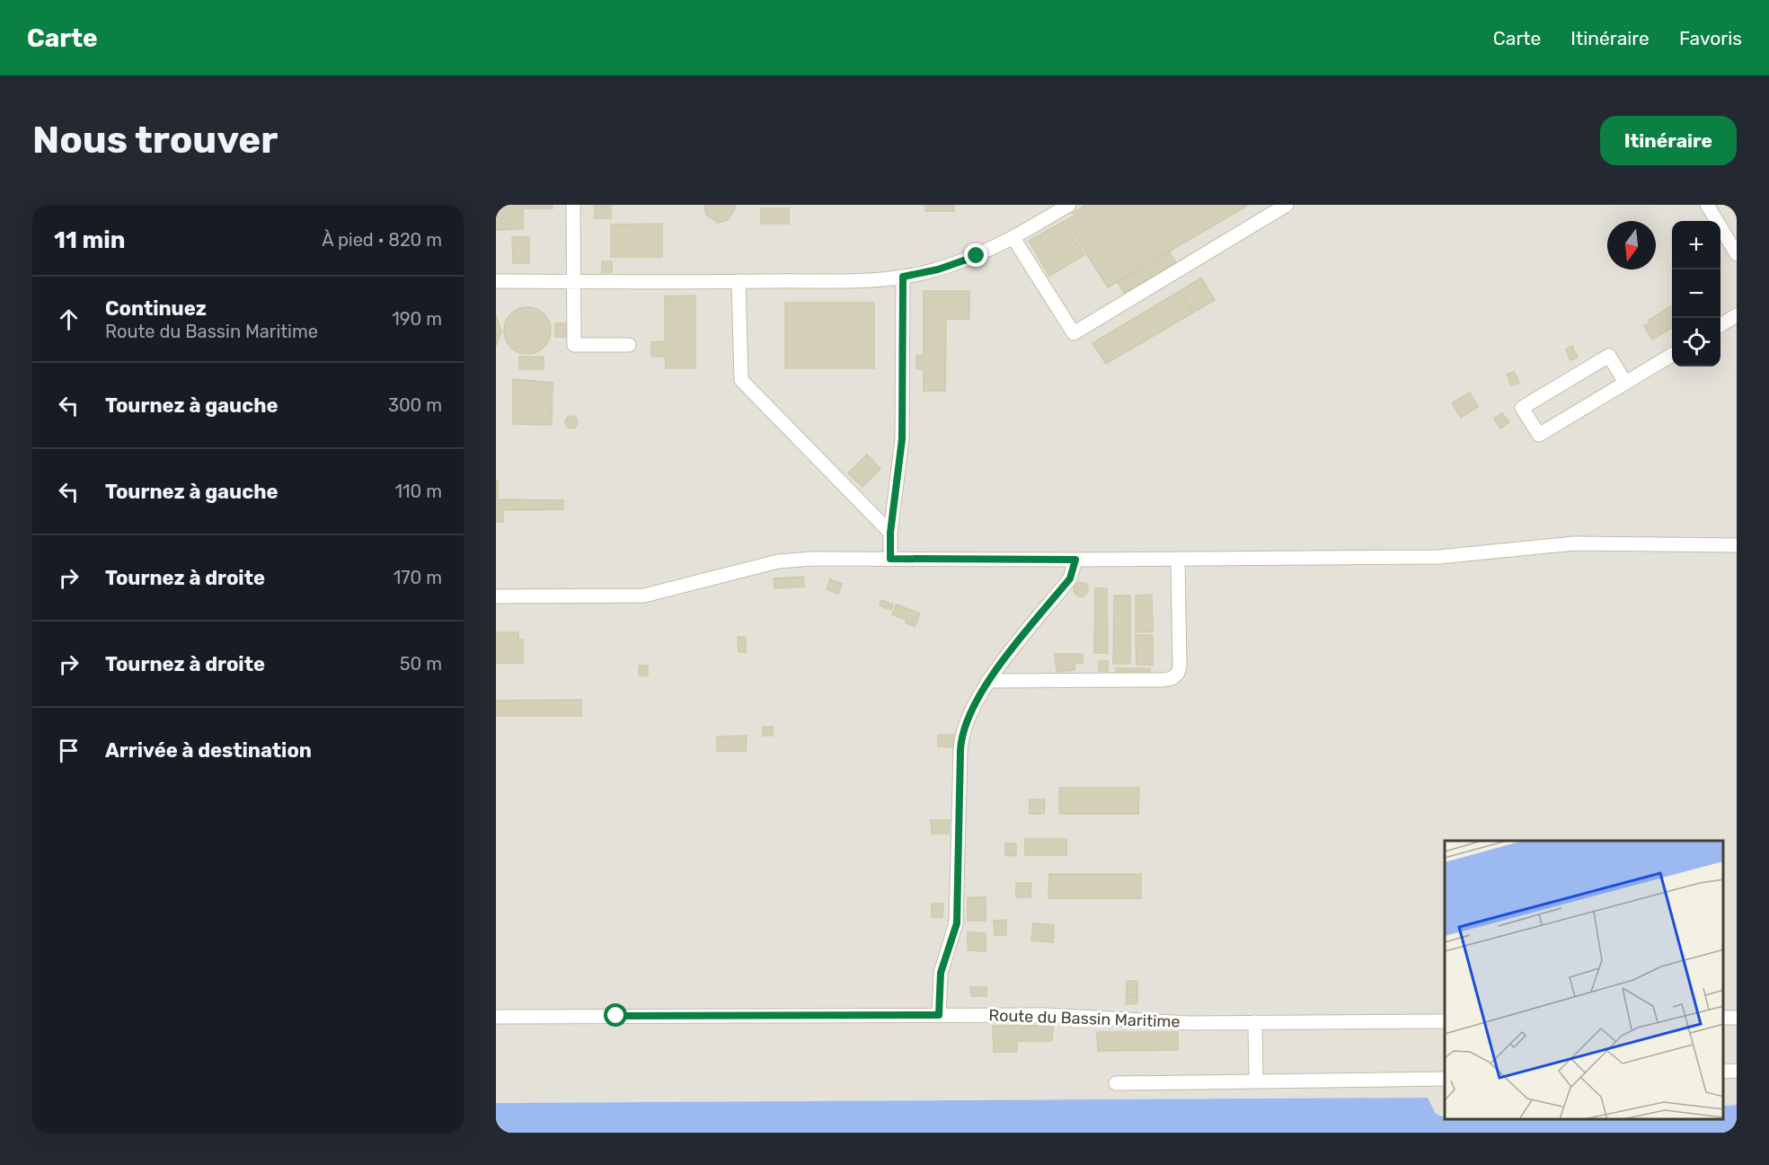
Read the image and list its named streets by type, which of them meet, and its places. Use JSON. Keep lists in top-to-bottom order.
{
  "streets": {
    "street": ["Route du Bassin Maritime"]
  },
  "north": "bottom",
  "page": {
    "header": "Carte",
    "nav": ["Carte", "Itinéraire", "Favoris"],
    "buttons": "Itinéraire",
    "title": "Nous trouver",
    "heading": ["11 min", "À pied · 820 m"],
    "map_buttons": ["+", "−"],
    "list": [
      ["Continuez", "Route du Bassin Maritime", "190 m"],
      ["Tournez à gauche", "300 m"],
      ["Tournez à gauche", "110 m"],
      ["Tournez à droite", "170 m"],
      ["Tournez à droite", "50 m"],
      "Arrivée à destination"
    ]
  }
}
